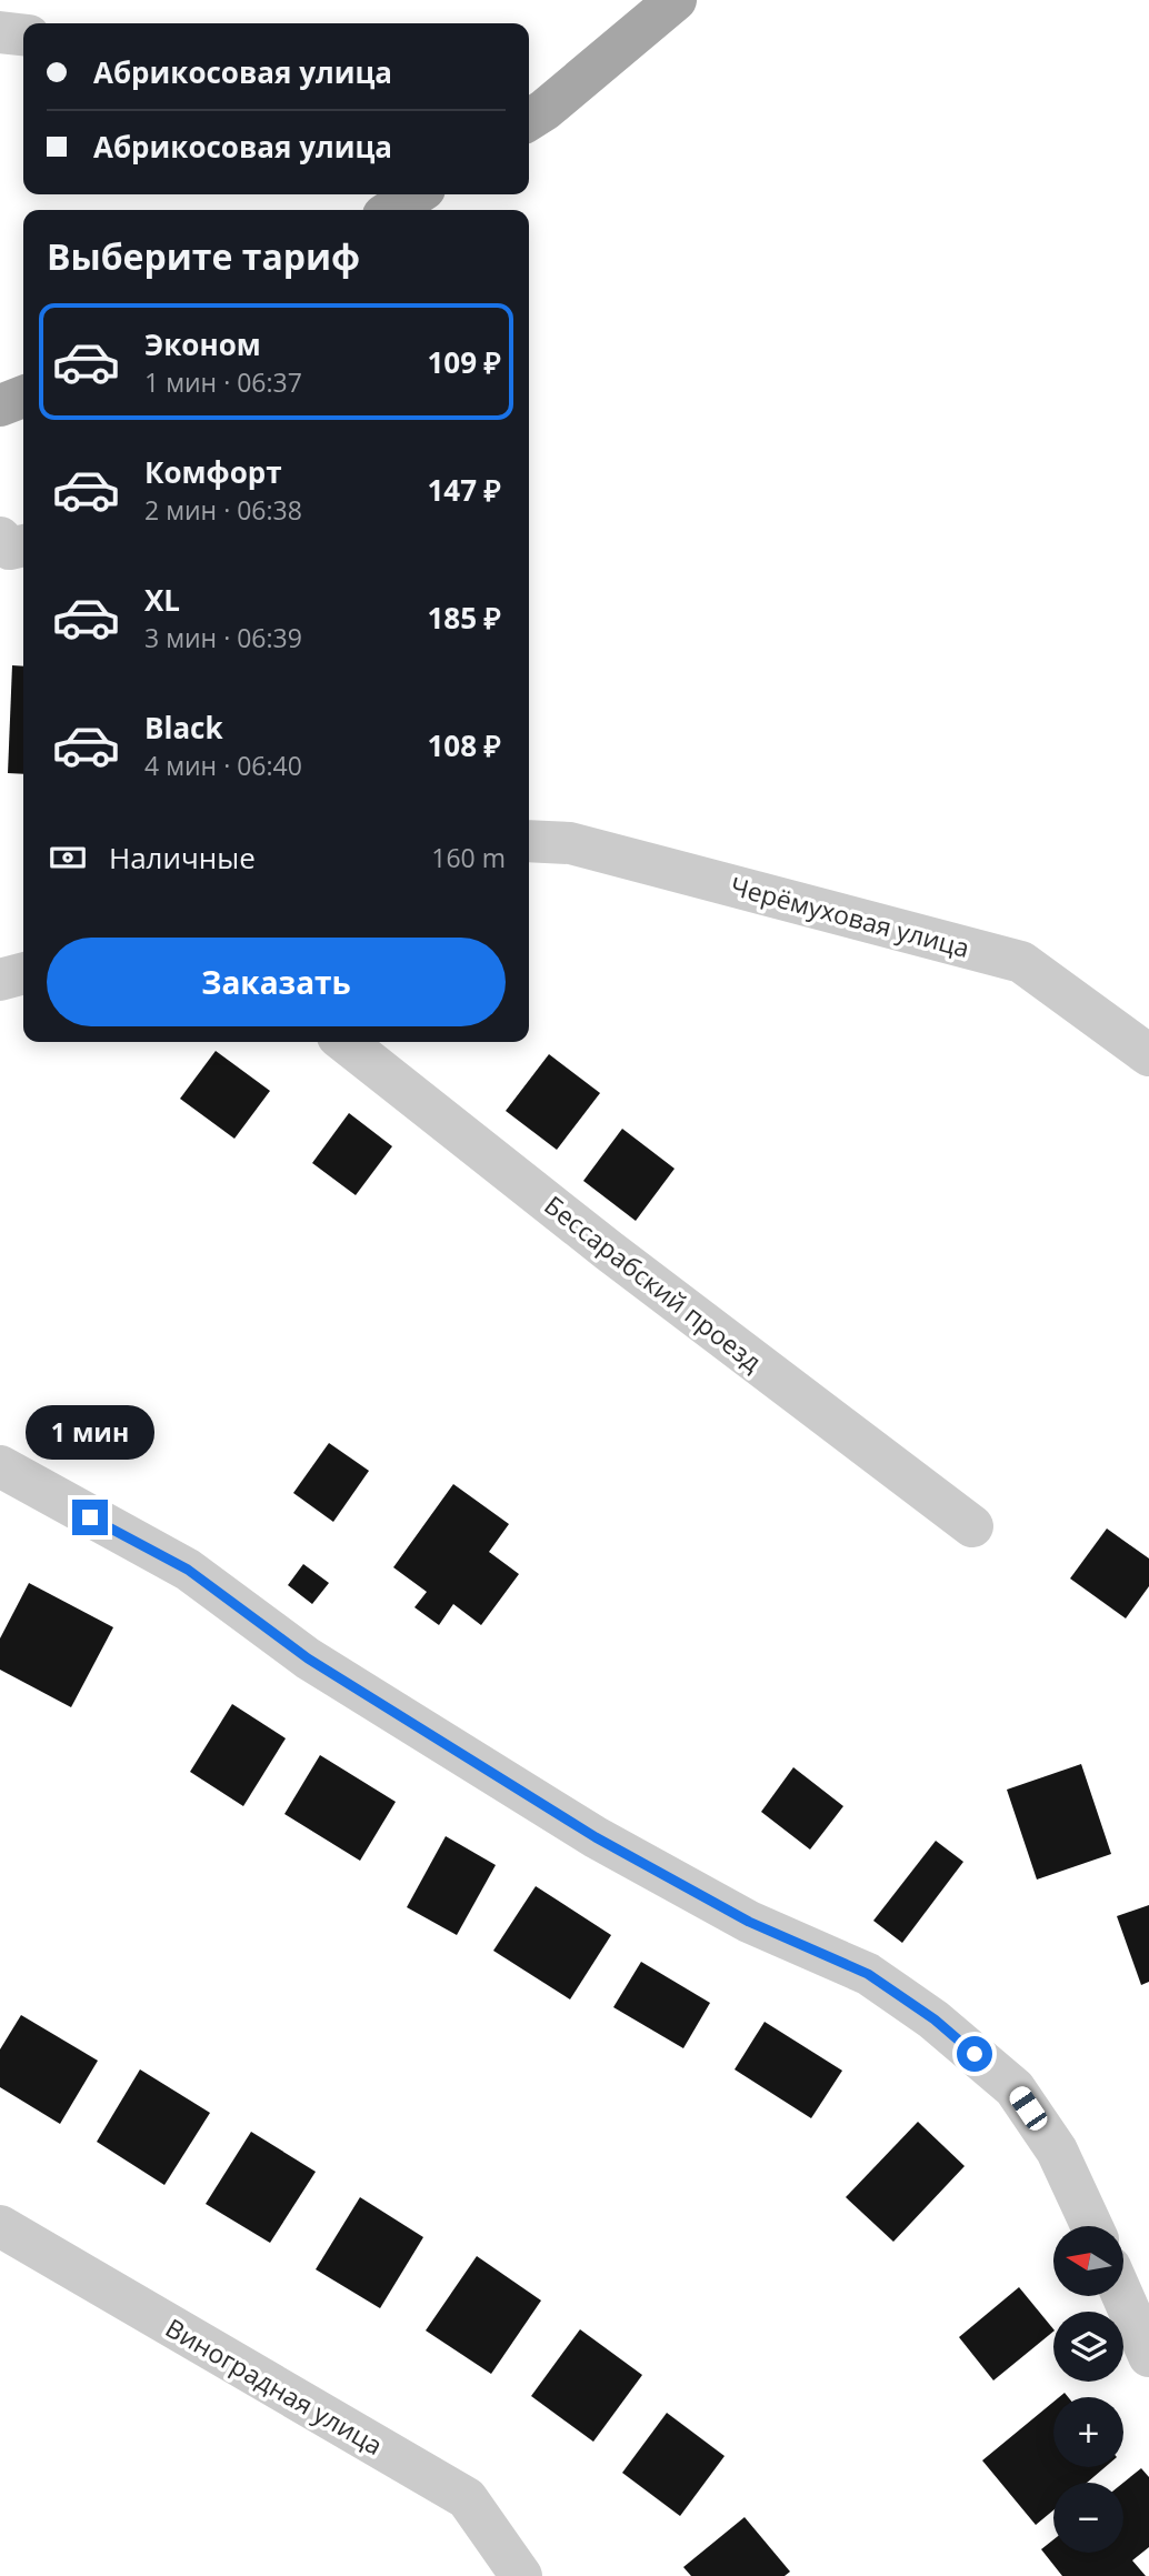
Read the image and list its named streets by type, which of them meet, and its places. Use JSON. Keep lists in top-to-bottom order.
{
  "streets": {
    "street": ["Черёмуховая улица", "Бессарабский проезд", "Виноградная улица"]
  },
  "north": "left",
  "page": {
    "banner": ["Абрикосовая улица", "Абрикосовая улица"],
    "heading": "Выберите тариф",
    "list": [
      {
        "name": "Эконом",
        "note": "1 мин · 06:37",
        "value": "109 ₽"
      },
      {
        "name": "Комфорт",
        "note": "2 мин · 06:38",
        "value": "147 ₽"
      },
      {
        "name": "XL",
        "note": "3 мин · 06:39",
        "value": "185 ₽"
      },
      {
        "name": "Black",
        "note": "4 мин · 06:40",
        "value": "108 ₽"
      }
    ],
    "pay": ["Наличные", "160 m"],
    "buttons": "Заказать",
    "bubble": "1 мин",
    "map_buttons": ["+", "−"]
  }
}
